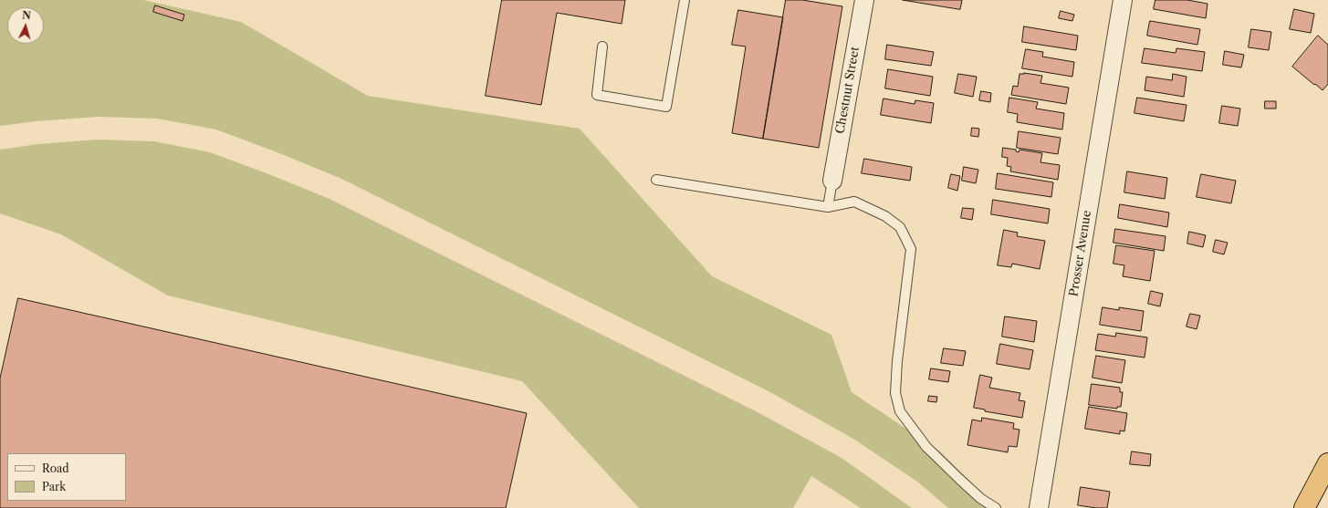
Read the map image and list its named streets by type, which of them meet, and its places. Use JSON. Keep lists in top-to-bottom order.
{
  "streets": {
    "street": ["Chestnut Street", "Prosser Avenue"]
  },
  "legend": ["Road", "Park"],
  "north": "top"
}
